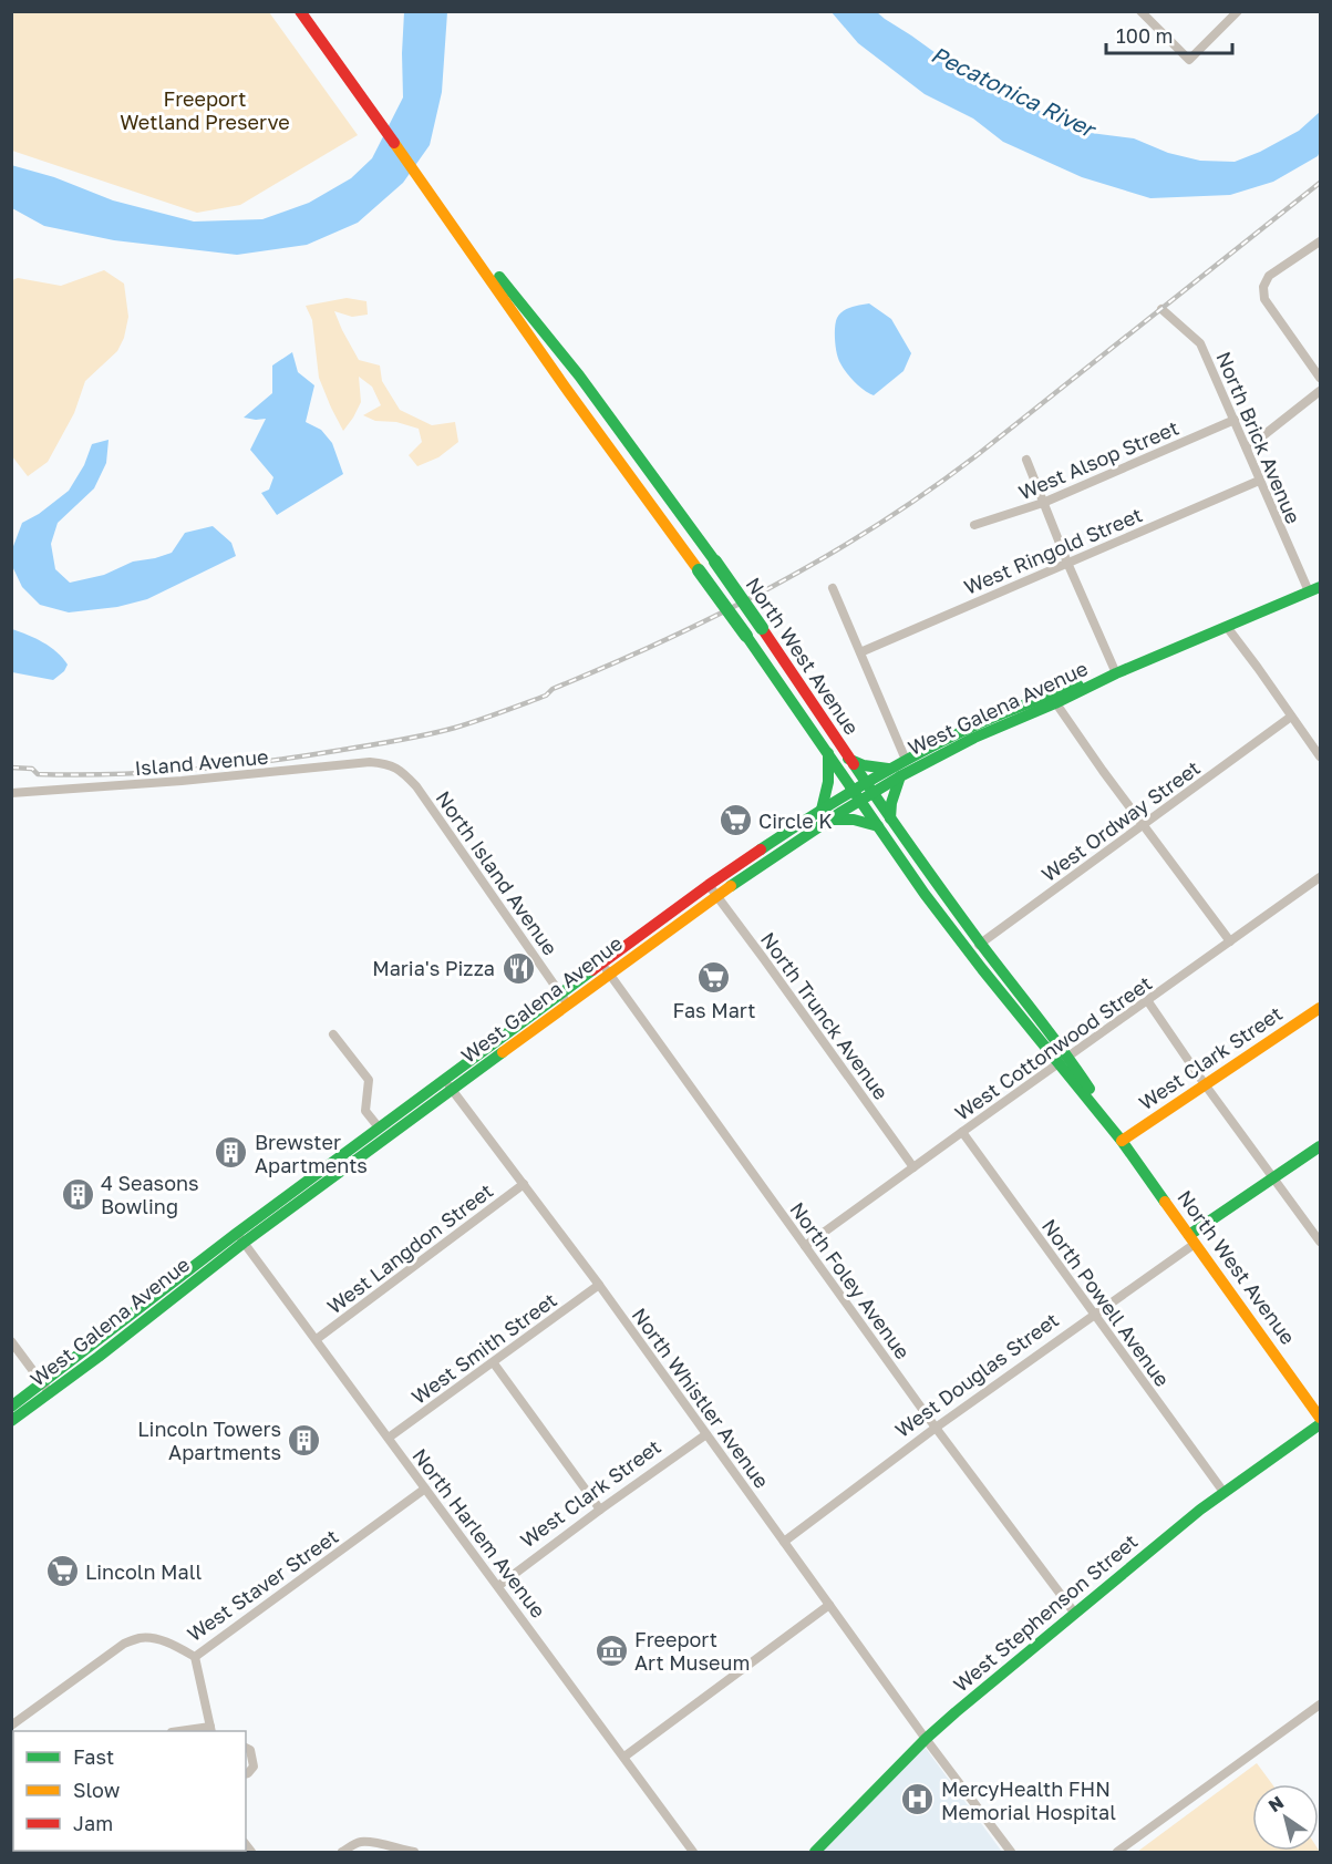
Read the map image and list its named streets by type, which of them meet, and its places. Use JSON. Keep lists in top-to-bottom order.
{
  "streets": {
    "main road": [
      "North West Avenue",
      "West Galena Avenue",
      "West Clark Street",
      "West Douglas Street",
      "West Stephenson Street"
    ],
    "street": [
      "North Brick Avenue",
      "West Alsop Street",
      "West Ringold Street",
      "Island Avenue",
      "West Ordway Street",
      "North Island Avenue",
      "North Trunck Avenue",
      "West Cottonwood Street",
      "West Langdon Street",
      "North Foley Avenue",
      "North Powell Avenue",
      "West Smith Street",
      "North Whistler Avenue",
      "North Harlem Avenue",
      "West Staver Street"
    ]
  },
  "crossings": [
    ["North Brick Avenue", "West Alsop Street"],
    ["North Brick Avenue", "West Ringold Street"],
    ["North Brick Avenue", "West Galena Avenue"],
    ["North West Avenue", "West Galena Avenue"],
    ["North West Avenue", "West Ordway Street"],
    ["North West Avenue", "West Cottonwood Street"],
    ["North West Avenue", "West Clark Street"],
    ["North West Avenue", "West Douglas Street"],
    ["West Galena Avenue", "North Island Avenue"],
    ["West Galena Avenue", "North Trunck Avenue"],
    ["West Galena Avenue", "North Foley Avenue"],
    ["West Galena Avenue", "North Whistler Avenue"],
    ["West Galena Avenue", "North Harlem Avenue"],
    ["Island Avenue", "North Island Avenue"],
    ["North Trunck Avenue", "West Cottonwood Street"],
    ["West Cottonwood Street", "North Foley Avenue"],
    ["West Cottonwood Street", "North Powell Avenue"],
    ["West Clark Street", "North Whistler Avenue"],
    ["West Clark Street", "North Harlem Avenue"],
    ["West Langdon Street", "North Whistler Avenue"],
    ["West Langdon Street", "North Harlem Avenue"],
    ["North Foley Avenue", "West Douglas Street"],
    ["North Foley Avenue", "West Stephenson Street"],
    ["North Powell Avenue", "West Douglas Street"],
    ["North Powell Avenue", "West Stephenson Street"],
    ["West Smith Street", "North Whistler Avenue"],
    ["West Smith Street", "North Harlem Avenue"],
    ["West Douglas Street", "North Whistler Avenue"],
    ["North Whistler Avenue", "West Stephenson Street"],
    ["North Harlem Avenue", "West Staver Street"]
  ],
  "water": ["Pecatonica River"],
  "parks": ["Freeport Wetland Preserve"],
  "places": {
    "supermarket": ["Circle K", "Fas Mart", "Lincoln Mall"],
    "restaurant": ["Maria's Pizza"],
    "building": ["Brewster Apartments", "4 Seasons Bowling", "Lincoln Towers Apartments"],
    "museum": ["Freeport Art Museum"],
    "hospital": ["MercyHealth FHN Memorial Hospital"]
  },
  "legend": ["Fast", "Slow", "Jam"],
  "scale_bar": "100 m",
  "north": "top left"
}
